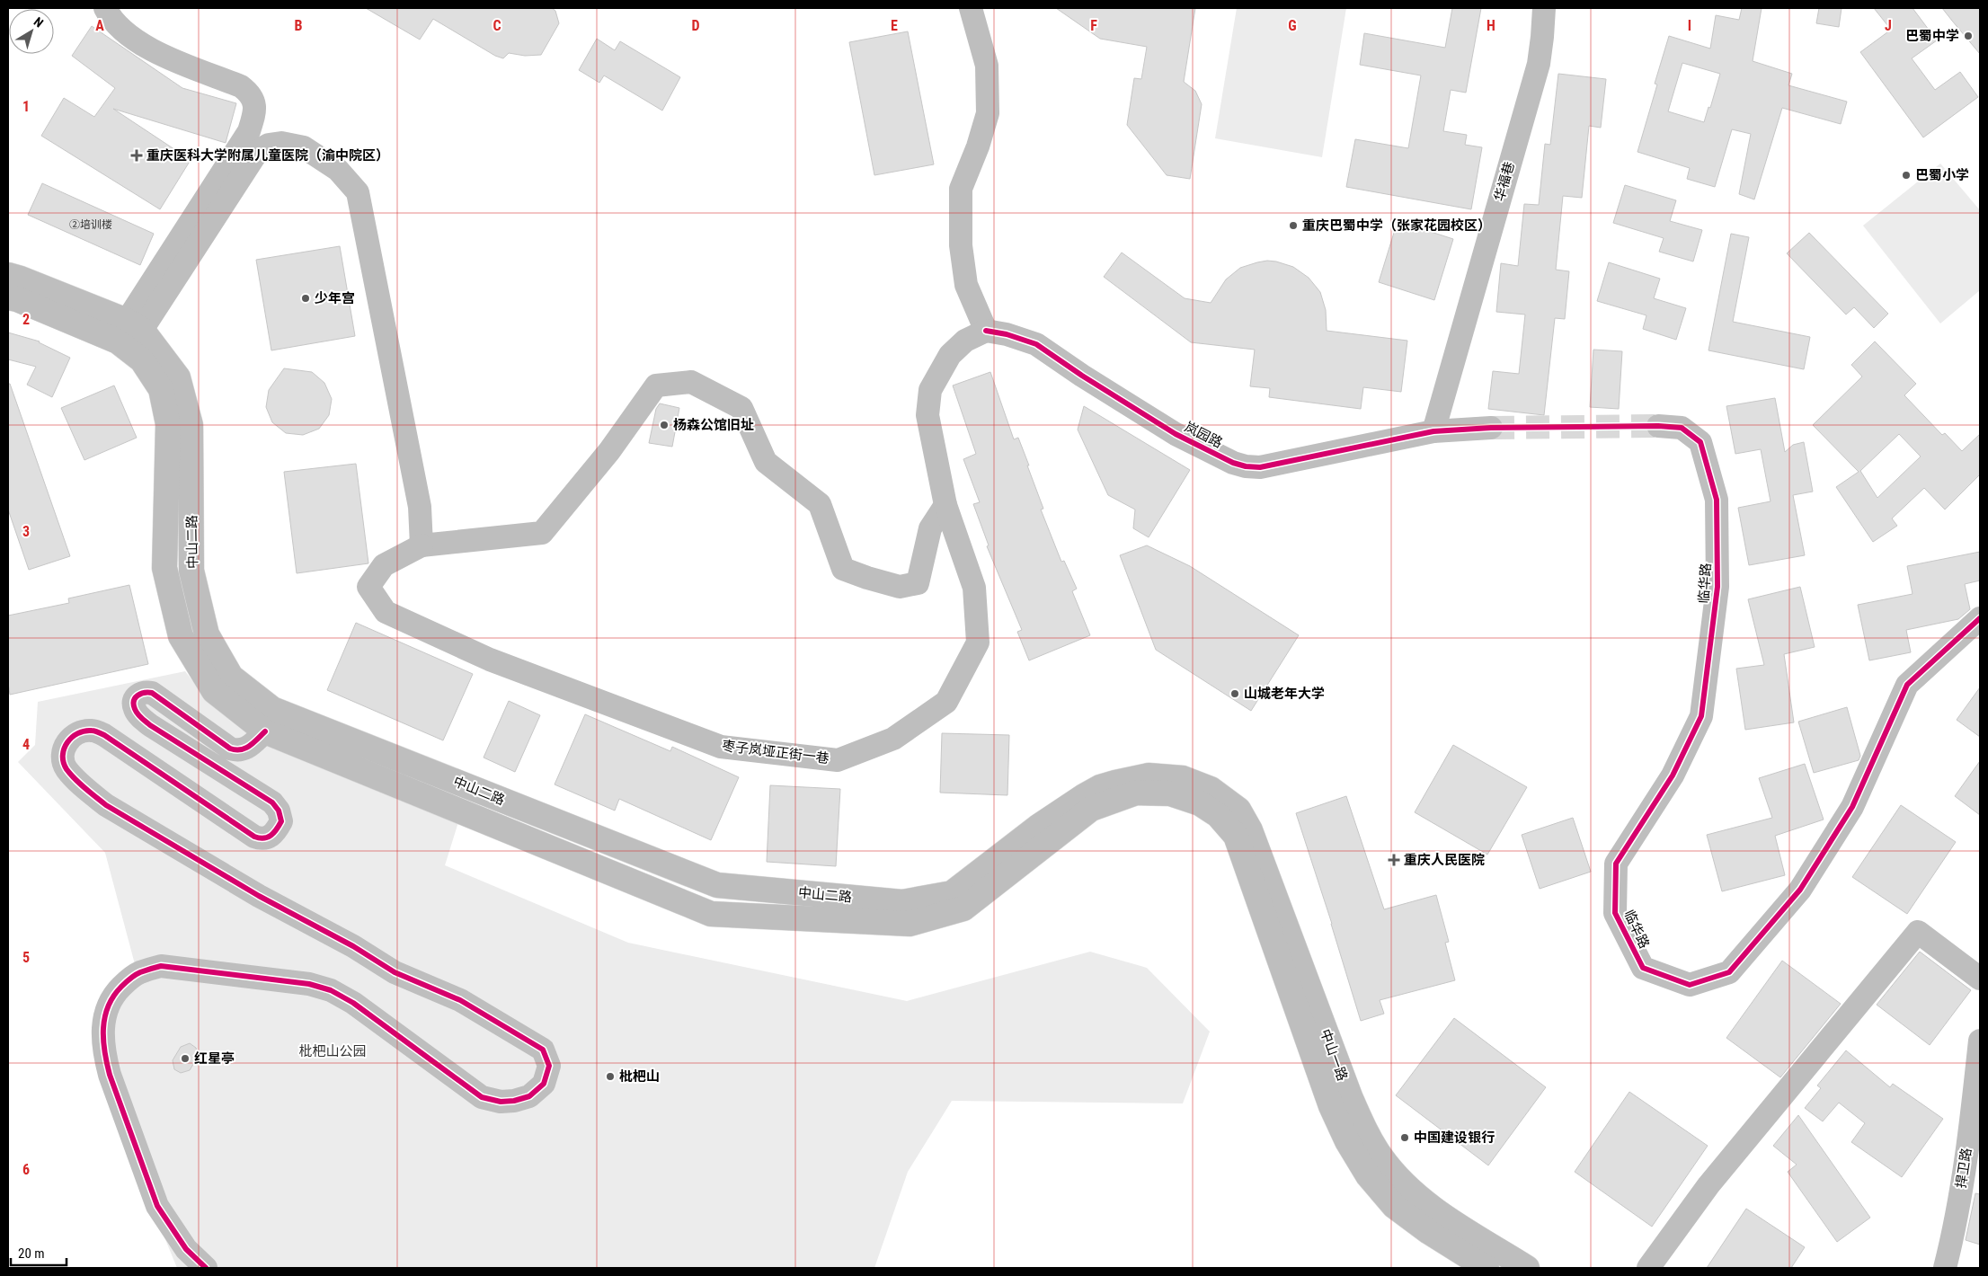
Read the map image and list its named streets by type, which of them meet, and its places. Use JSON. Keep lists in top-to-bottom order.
{
  "streets": {
    "main road": ["中山二路", "中山一路"],
    "street": [
      "华福巷",
      "岚园路",
      "临华路",
      "枣子岚垭正街一巷",
      "捍卫路"
    ]
  },
  "crossings": [
    ["华福巷", "岚园路"],
    ["岚园路", "枣子岚垭正街一巷"],
    ["中山二路", "中山一路"]
  ],
  "parks": ["枇杷山公园"],
  "places": {
    "other": [
      "巴蜀中学",
      "巴蜀小学",
      "重庆巴蜀中学（张家花园校区）",
      "少年宫",
      "杨森公馆旧址",
      "山城老年大学",
      "红星亭",
      "枇杷山",
      "中国建设银行"
    ],
    "health": ["重庆医科大学附属儿童医院（渝中院区）", "重庆人民医院"]
  },
  "house_numbers": ["②培训楼"],
  "scale_bar": "20 m",
  "north": "top right",
  "grid": {
    "columns": [
      "A",
      "B",
      "C",
      "D",
      "E",
      "F",
      "G",
      "H",
      "I",
      "J"
    ],
    "rows": [
      "1",
      "2",
      "3",
      "4",
      "5",
      "6"
    ]
  }
}
